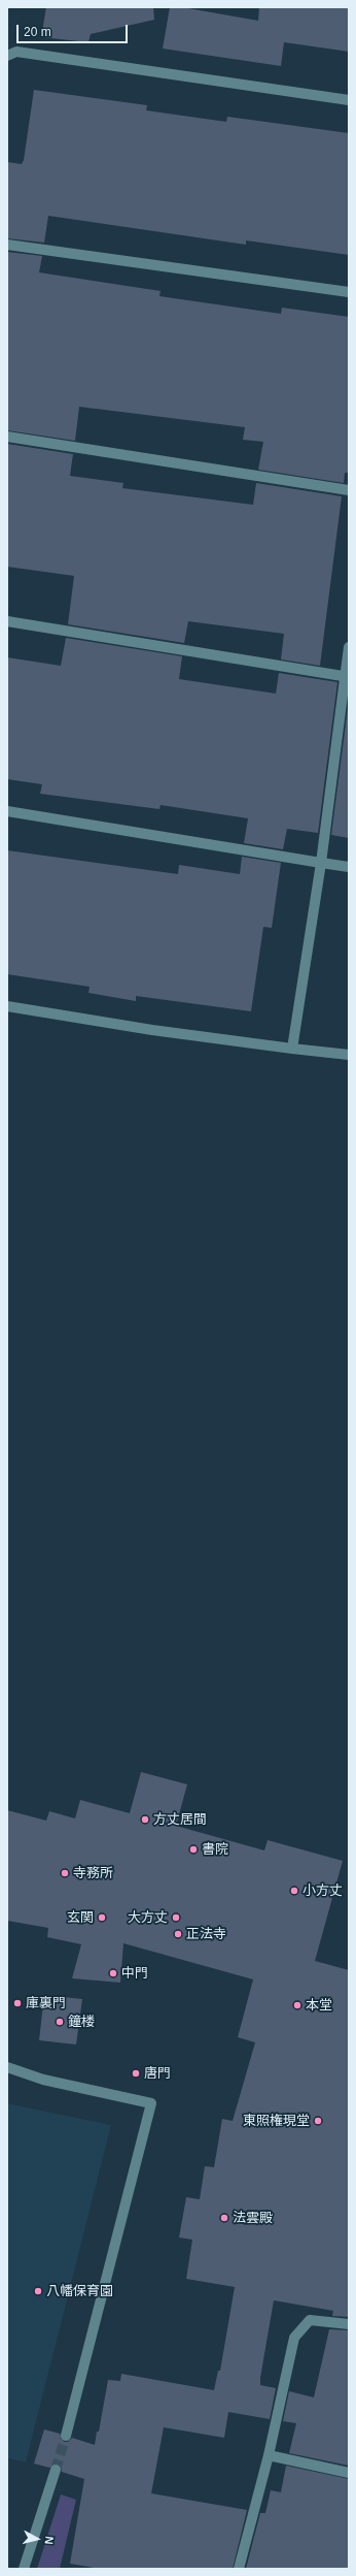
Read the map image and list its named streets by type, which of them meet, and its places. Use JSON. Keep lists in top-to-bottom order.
{
  "places": [
    "方丈居間",
    "書院",
    "寺務所",
    "小方丈",
    "玄関",
    "大方丈",
    "正法寺",
    "中門",
    "庫裏門",
    "本堂",
    "鐘楼",
    "唐門",
    "東照権現堂",
    "法雲殿",
    "八幡保育園"
  ],
  "scale_bar": "20 m",
  "north": "right"
}
